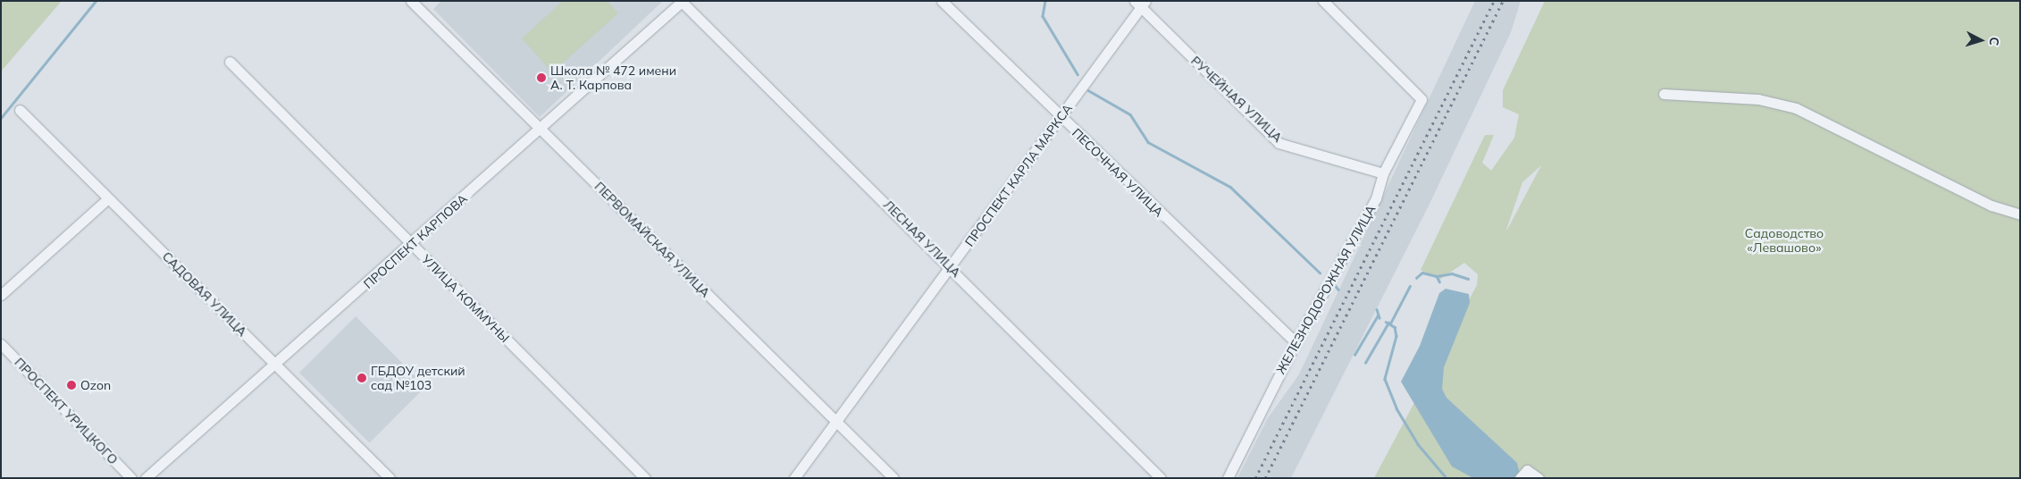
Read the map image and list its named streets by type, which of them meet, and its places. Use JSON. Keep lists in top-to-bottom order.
{
  "streets": {
    "street": [
      "РУЧЕЙНАЯ УЛИЦА",
      "ПЕСОЧНАЯ УЛИЦА",
      "ПРОСПЕКТ КАРЛА МАРКСА",
      "ЛЕСНАЯ УЛИЦА",
      "ПЕРВОМАЙСКАЯ УЛИЦА",
      "ПРОСПЕКТ КАРПОВА",
      "ЖЕЛЕЗНОДОРОЖНАЯ УЛИЦА",
      "САДОВАЯ УЛИЦА",
      "УЛИЦА КОММУНЫ",
      "ПРОСПЕКТ УРИЦКОГО"
    ]
  },
  "crossings": [
    ["РУЧЕЙНАЯ УЛИЦА", "ПРОСПЕКТ КАРЛА МАРКСА"],
    ["РУЧЕЙНАЯ УЛИЦА", "ЖЕЛЕЗНОДОРОЖНАЯ УЛИЦА"],
    ["ПЕСОЧНАЯ УЛИЦА", "ПРОСПЕКТ КАРЛА МАРКСА"],
    ["ПЕСОЧНАЯ УЛИЦА", "ЖЕЛЕЗНОДОРОЖНАЯ УЛИЦА"],
    ["ПРОСПЕКТ КАРЛА МАРКСА", "ЛЕСНАЯ УЛИЦА"],
    ["ПРОСПЕКТ КАРЛА МАРКСА", "ПЕРВОМАЙСКАЯ УЛИЦА"],
    ["ЛЕСНАЯ УЛИЦА", "ПРОСПЕКТ КАРПОВА"],
    ["ПЕРВОМАЙСКАЯ УЛИЦА", "ПРОСПЕКТ КАРПОВА"],
    ["ПРОСПЕКТ КАРПОВА", "САДОВАЯ УЛИЦА"],
    ["ПРОСПЕКТ КАРПОВА", "УЛИЦА КОММУНЫ"]
  ],
  "parks": ["Садоводство «Левашово»"],
  "places": ["Школа № 472 имени А. Т. Карпова", "ГБДОУ детский сад №103", "Ozon"],
  "north": "right"
}
